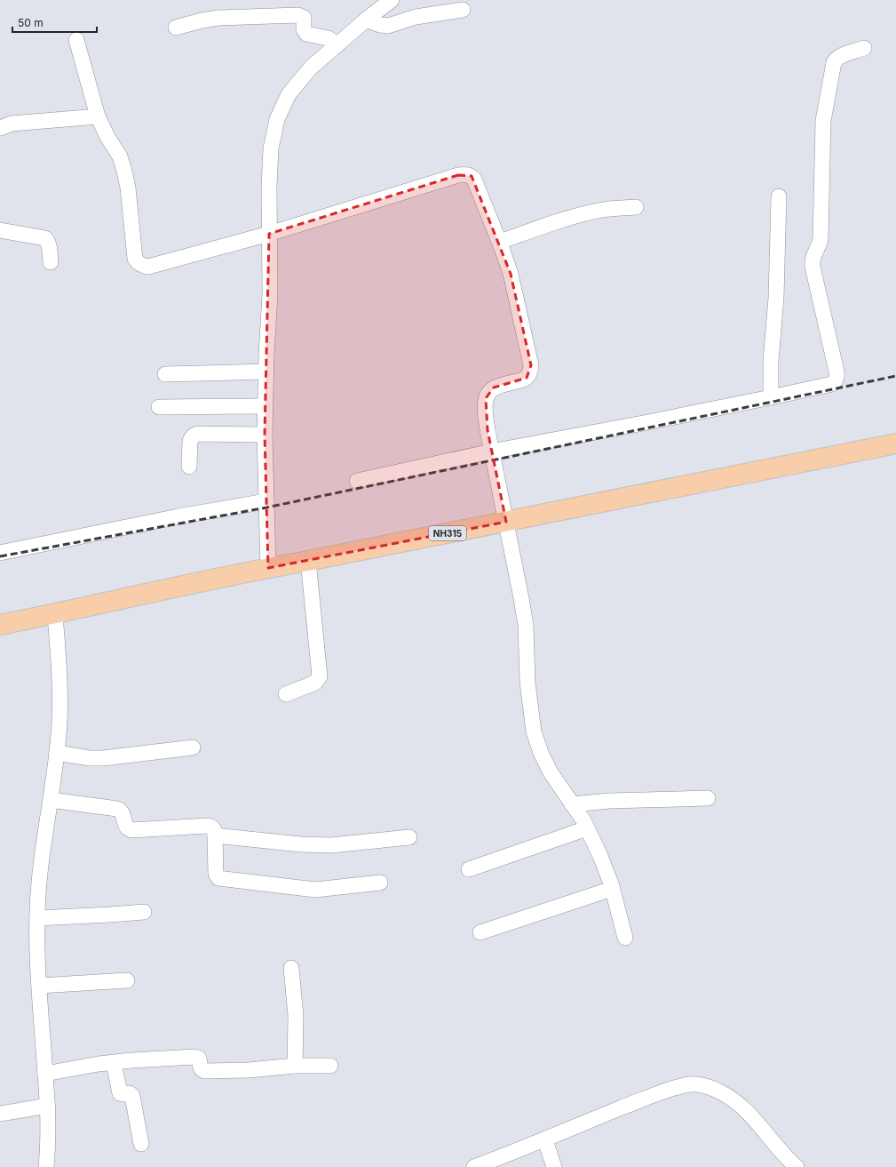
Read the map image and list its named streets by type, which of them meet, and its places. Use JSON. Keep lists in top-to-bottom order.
{
  "streets": {
    "highway": ["NH315"]
  },
  "scale_bar": "50 m"
}
